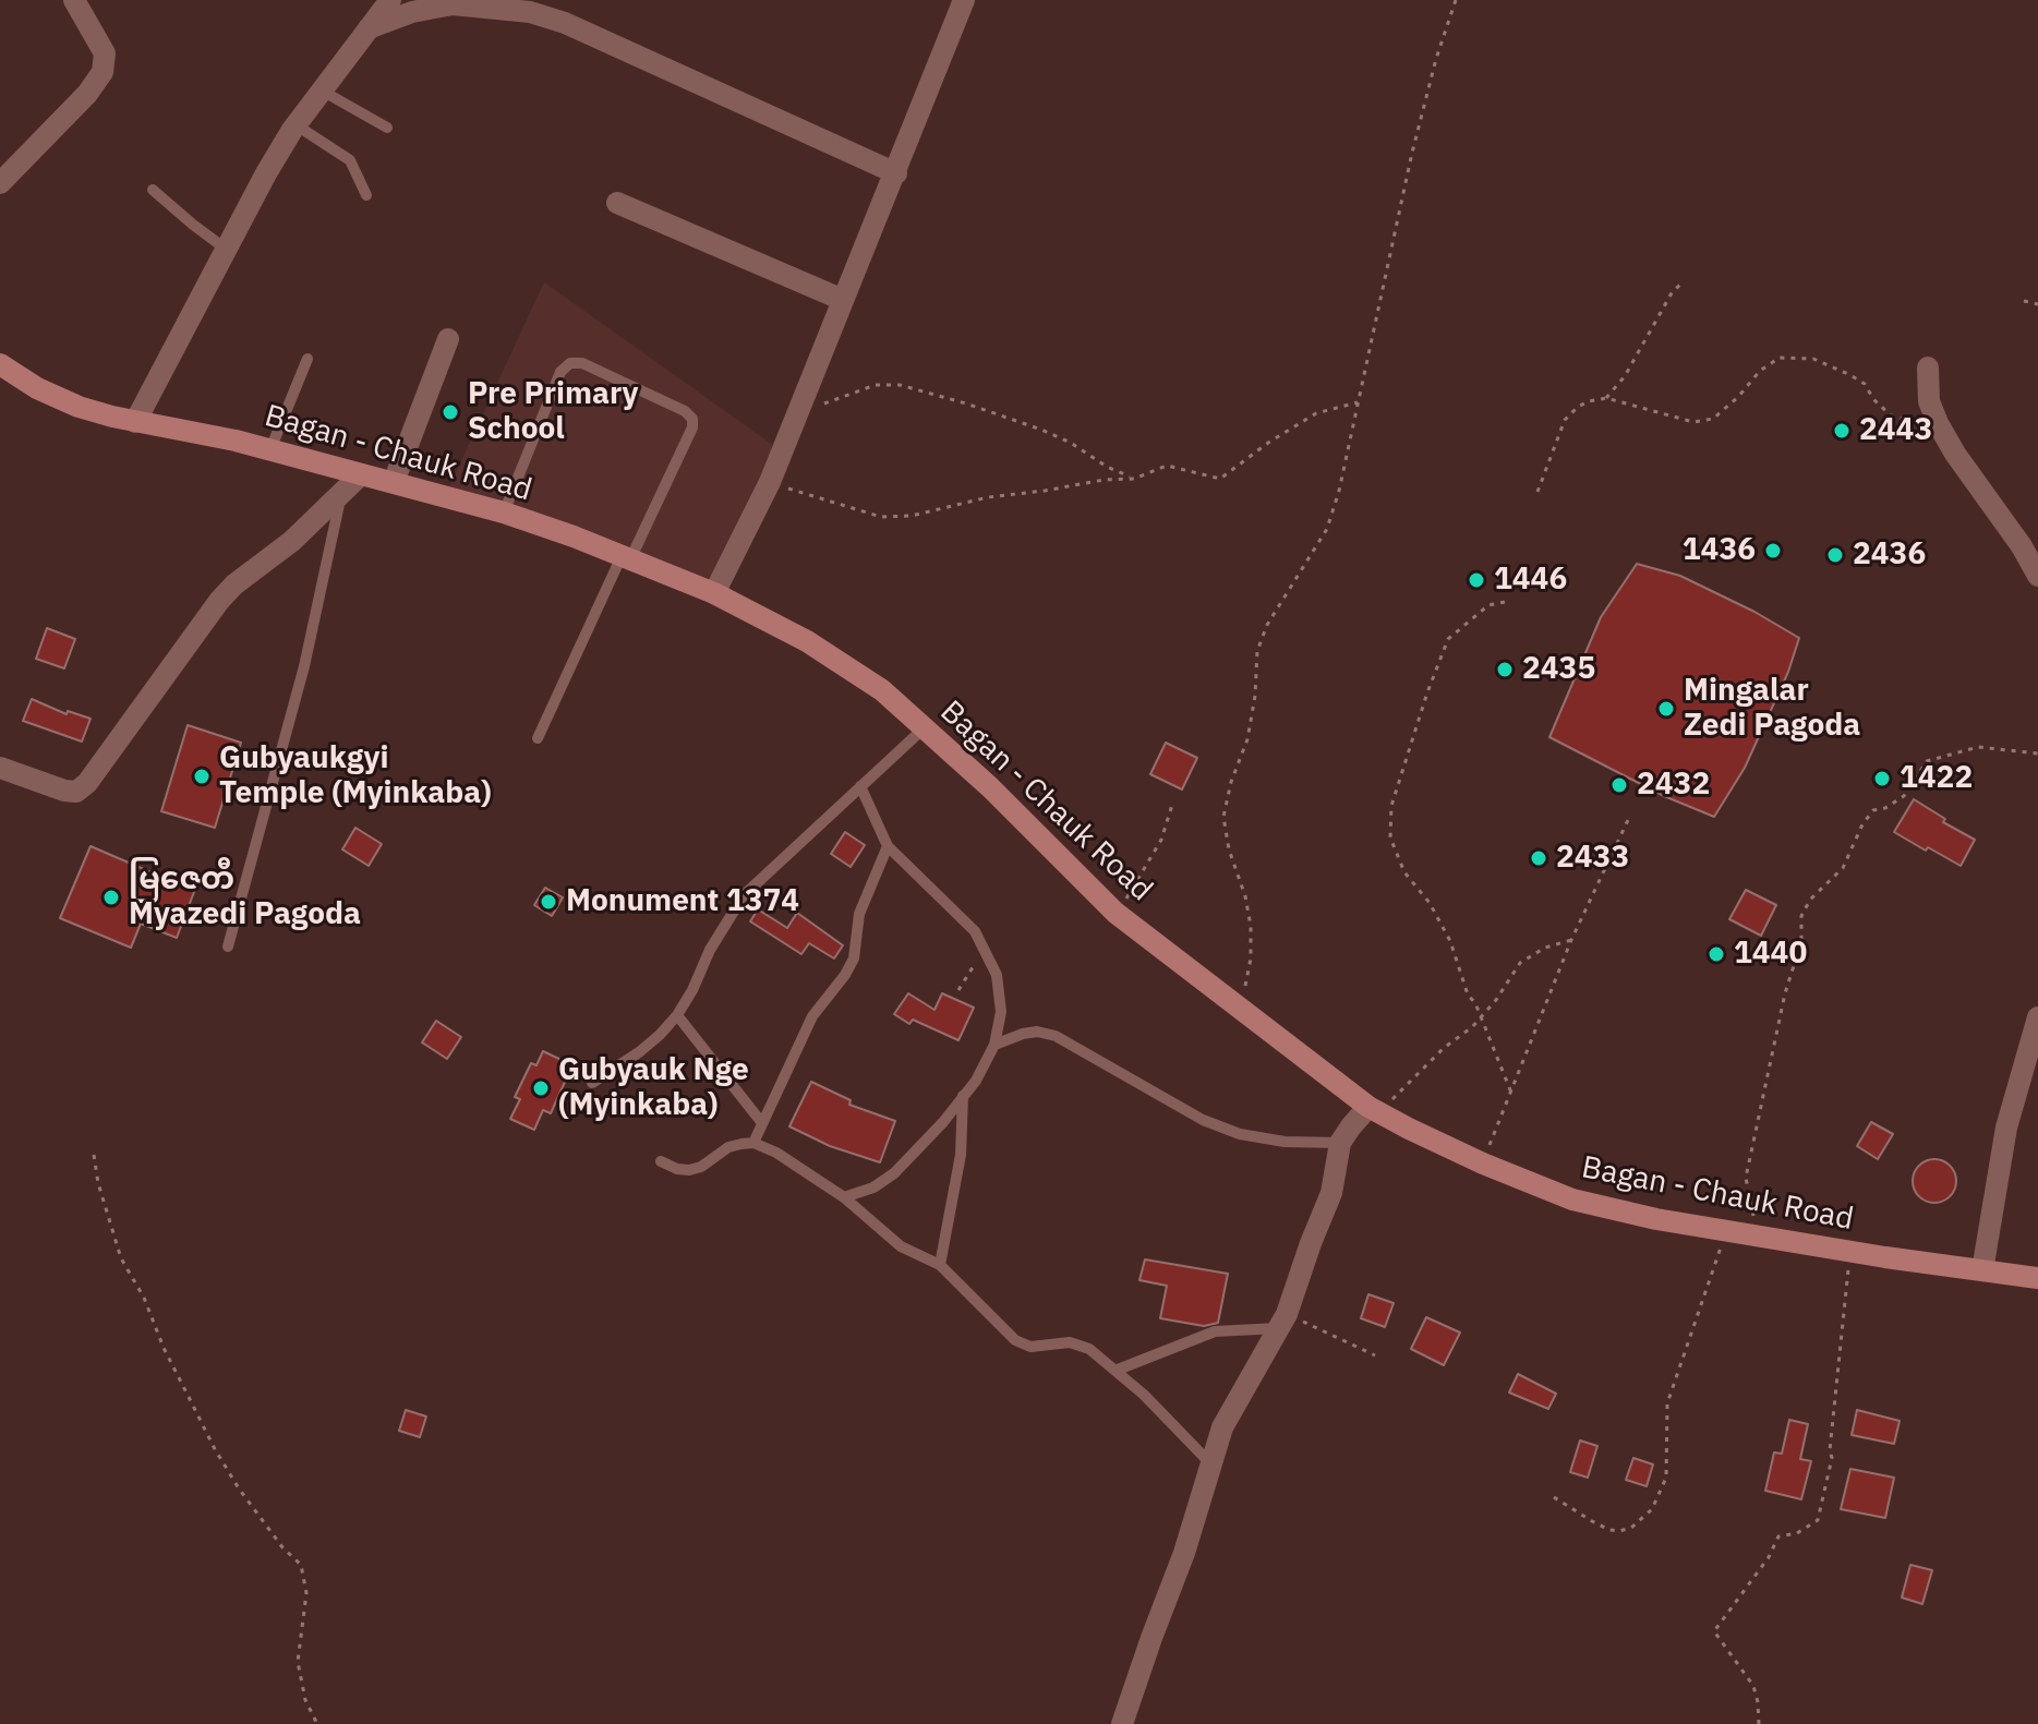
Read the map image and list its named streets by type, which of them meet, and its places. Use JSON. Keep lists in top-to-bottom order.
{
  "streets": {
    "main road": ["Bagan - Chauk Road"]
  },
  "places": [
    "Pre Primary School",
    "2443",
    "1436",
    "2436",
    "1446",
    "2435",
    "Mingalar Zedi Pagoda",
    "Gubyaukgyi Temple (Myinkaba)",
    "1422",
    "2432",
    "2433",
    "မြဇေတီ Myazedi Pagoda",
    "Monument 1374",
    "1440",
    "Gubyauk Nge (Myinkaba)"
  ]
}
